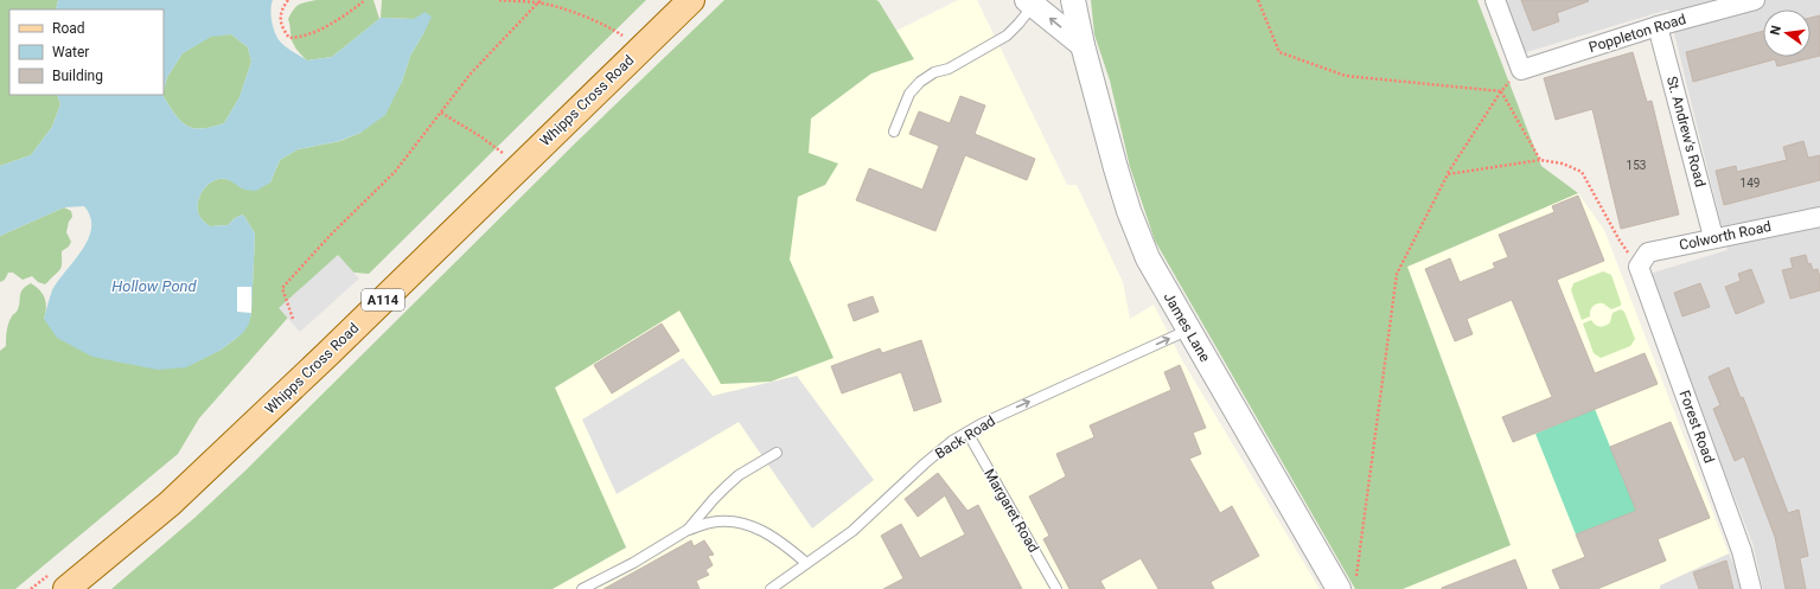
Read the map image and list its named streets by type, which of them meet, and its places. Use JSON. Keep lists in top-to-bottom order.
{
  "streets": {
    "main road": ["Whipps Cross Road", "A114"],
    "street": [
      "Poppleton Road",
      "St. Andrew's Road",
      "Colworth Road",
      "James Lane",
      "Forest Road"
    ],
    "lane": ["Back Road", "Margaret Road"]
  },
  "crossings": [
    ["Poppleton Road", "St. Andrew's Road"],
    ["St. Andrew's Road", "Colworth Road"],
    ["Colworth Road", "Forest Road"],
    ["James Lane", "Back Road"],
    ["Back Road", "Margaret Road"]
  ],
  "one_way": ["Back Road"],
  "water": ["Hollow Pond"],
  "house_numbers": ["153", "149"],
  "legend": ["Road", "Water", "Building"],
  "north": "left"
}
